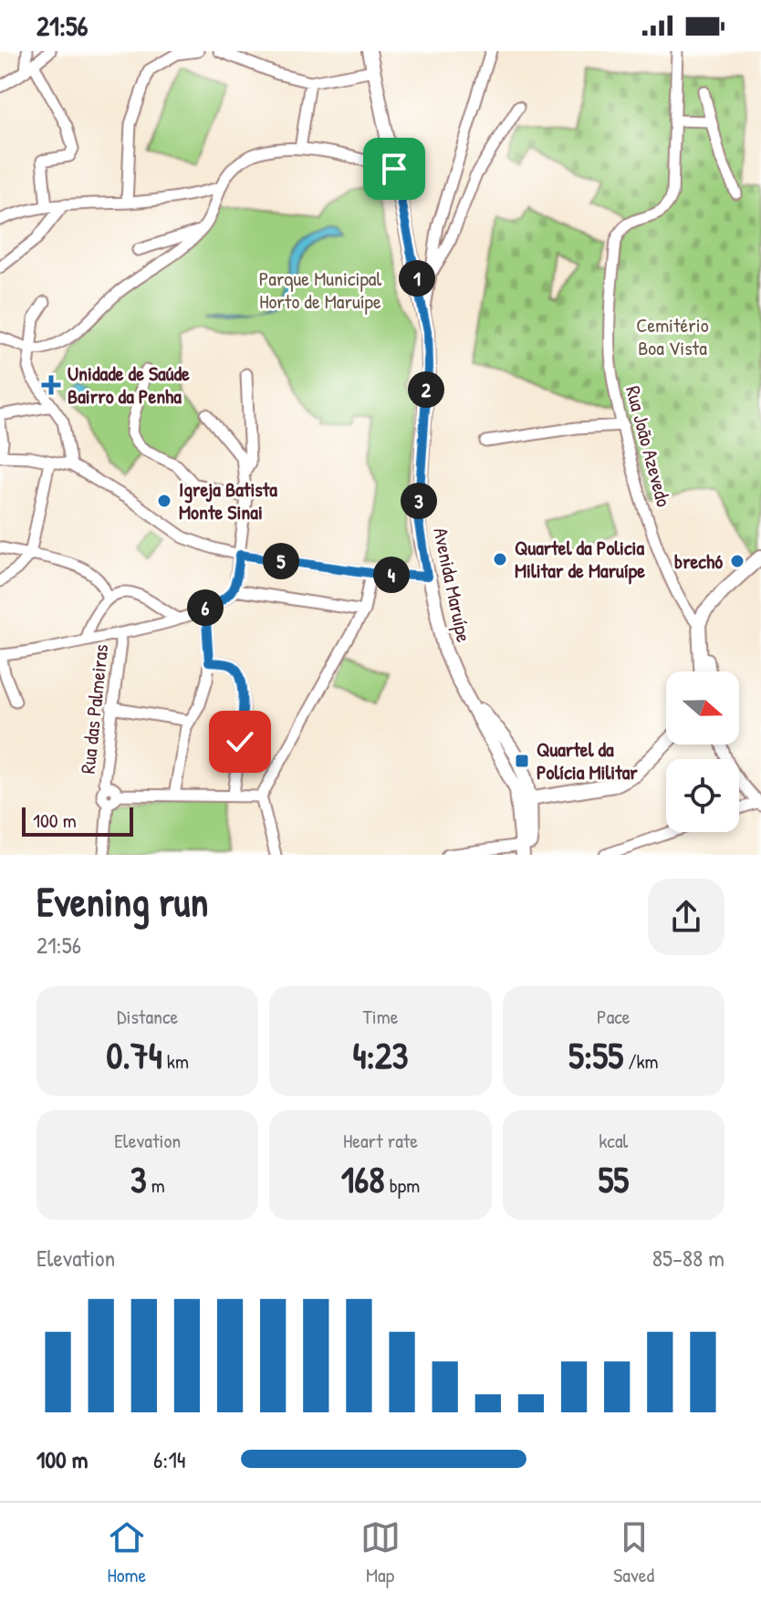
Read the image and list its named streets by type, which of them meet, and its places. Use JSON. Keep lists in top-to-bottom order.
{
  "streets": {
    "main road": ["Avenida Maruípe"],
    "street": ["Rua João Azevedo", "Rua das Palmeiras"]
  },
  "parks": ["Parque Municipal Horto de Maruípe", "Cemitério Boa Vista"],
  "places": {
    "health": ["Unidade de Saúde Bairro da Penha"],
    "other": ["Igreja Batista Monte Sinai", "Quartel da Policia Militar de Maruípe", "brechó"],
    "transit": ["Quartel da Polícia Militar"]
  },
  "scale_bar": "100 m",
  "north": "right",
  "page": {
    "status": "21:56",
    "pins": [
      "1",
      "2",
      "3",
      "5",
      "4",
      "6"
    ],
    "scale": "100 m",
    "heading": ["Evening run", "21:56"],
    "stats": [
      ["Distance", "0.74 km"],
      ["Time", "4:23"],
      ["Pace", "5:55 /km"],
      ["Elevation", "3 m"],
      ["Heart rate", "168 bpm"],
      ["kcal", "55"]
    ],
    "chart": ["Elevation", "85–88 m"],
    "list": [
      {
        "name": "100 m",
        "note": "6:14"
      }
    ],
    "tabs": ["Home", "Map", "Saved"]
  }
}
